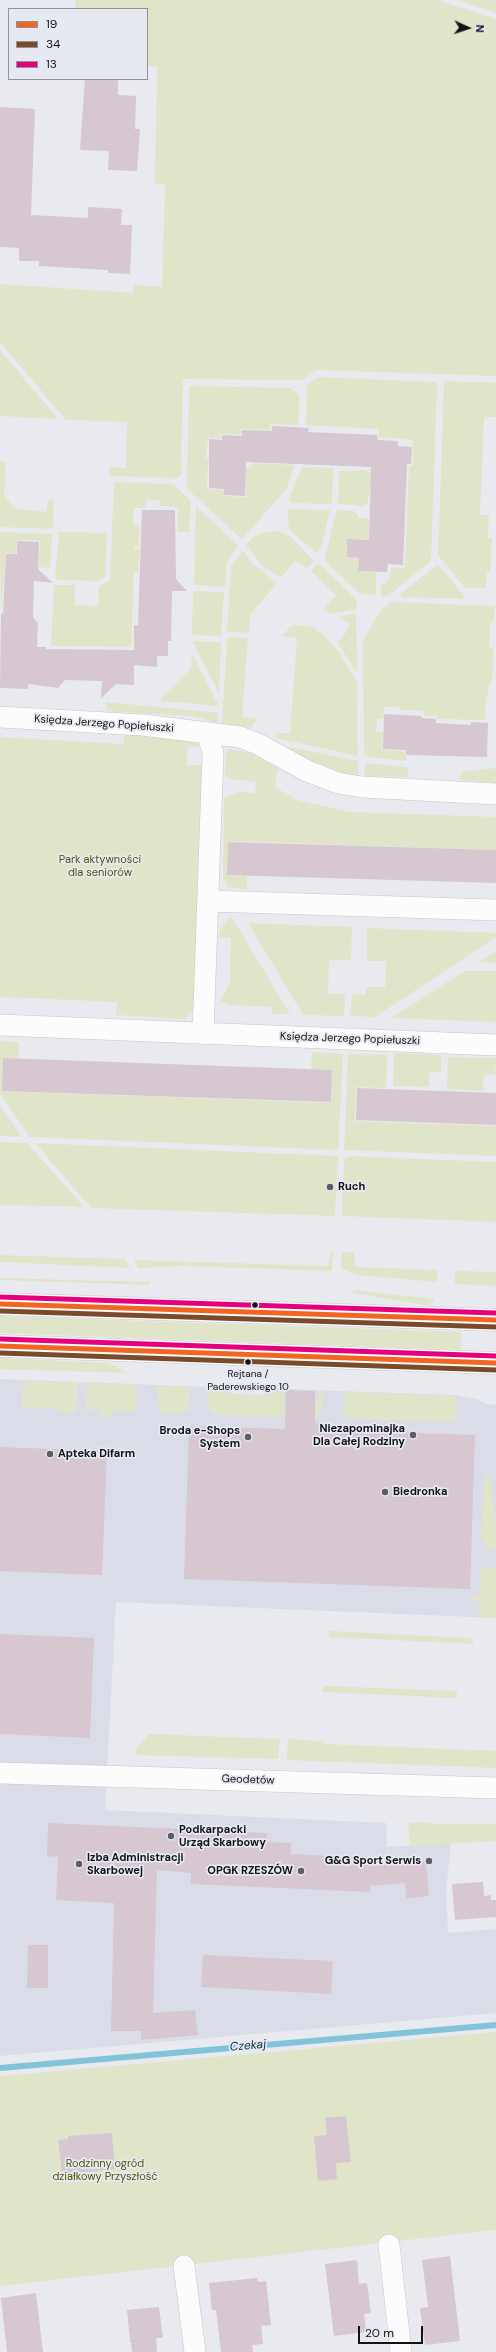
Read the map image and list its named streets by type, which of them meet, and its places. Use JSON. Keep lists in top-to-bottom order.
{
  "streets": {
    "street": ["Księdza Jerzego Popiełuszki", "Geodetów"]
  },
  "water": ["Czekaj"],
  "parks": ["Park aktywności dla seniorów", "Rodzinny ogród działkowy Przyszłość"],
  "places": [
    "Ruch",
    "Rejtana / Paderewskiego 10",
    "Niezapominajka Dla Całej Rodziny",
    "Broda e-Shops System",
    "Apteka Difarm",
    "Biedronka",
    "Podkarpacki Urząd Skarbowy",
    "G&G Sport Serwis",
    "Izba Administracji Skarbowej",
    "OPGK RZESZÓW"
  ],
  "lines": ["transit line 13", "transit line 19", "transit line 34"],
  "legend": ["19", "34", "13"],
  "scale_bar": "20 m",
  "north": "right"
}
